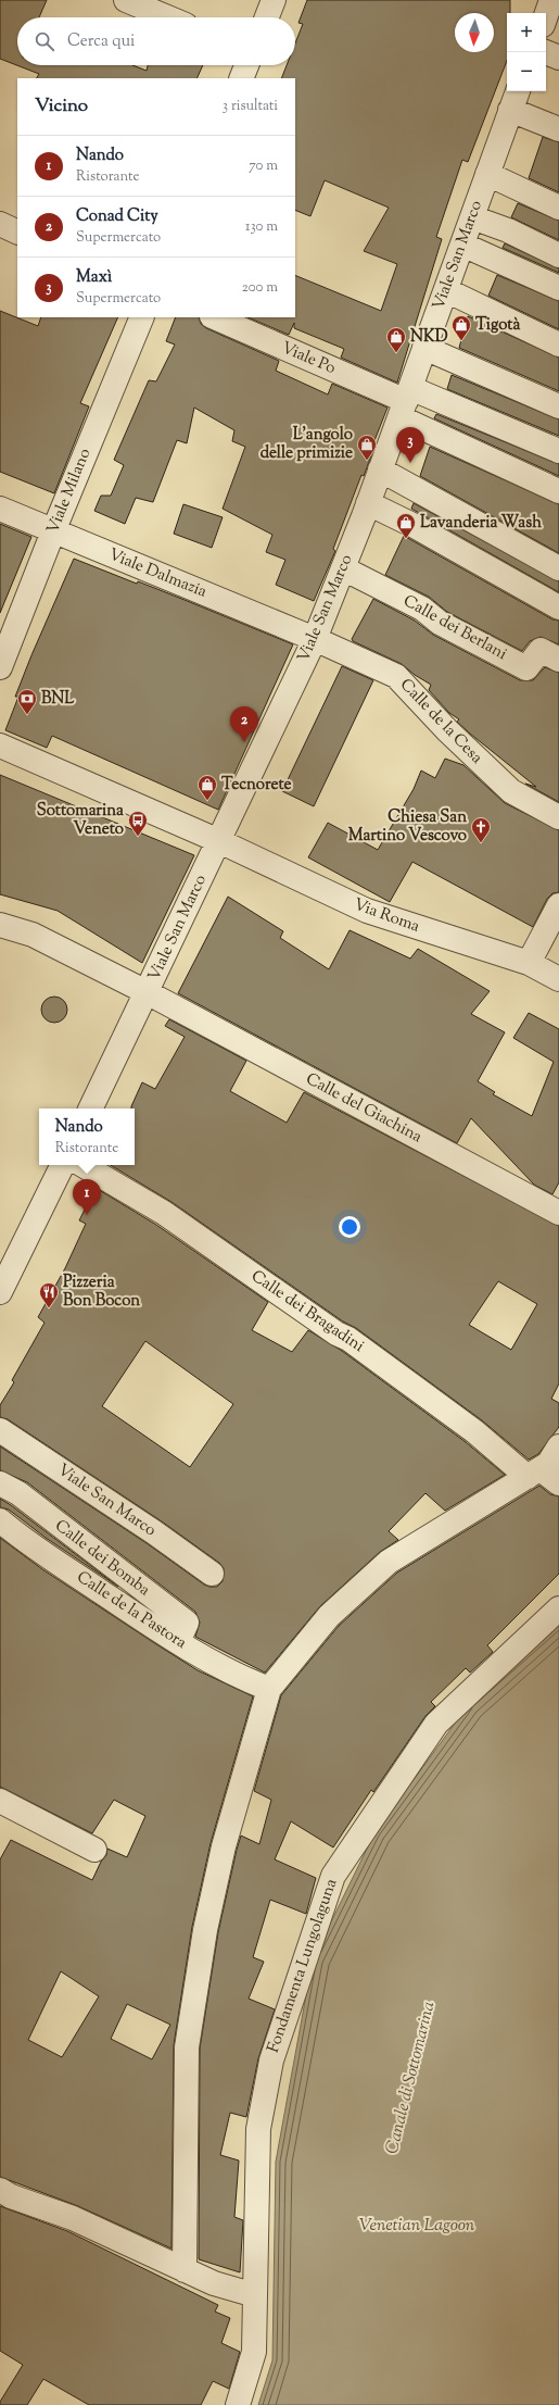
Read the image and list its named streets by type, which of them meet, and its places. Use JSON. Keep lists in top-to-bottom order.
{
  "streets": {
    "street": [
      "Viale San Marco",
      "Viale Po",
      "Viale Milano",
      "Viale Dalmazia",
      "Calle dei Berlani",
      "Calle de la Cesa",
      "Via Roma",
      "Calle del Giachina",
      "Calle dei Bragadini",
      "Calle dei Bomba",
      "Calle de la Pastora",
      "Fondamenta Lungolaguna"
    ]
  },
  "crossings": [
    ["Viale San Marco", "Viale Po"],
    ["Viale San Marco", "Viale Dalmazia"],
    ["Viale San Marco", "Calle dei Berlani"],
    ["Viale San Marco", "Calle de la Cesa"],
    ["Viale San Marco", "Via Roma"],
    ["Viale San Marco", "Calle del Giachina"],
    ["Viale Milano", "Viale Dalmazia"],
    ["Viale Dalmazia", "Calle de la Cesa"],
    ["Calle dei Bomba", "Calle de la Pastora"]
  ],
  "water": ["Canale di Sottomarina", "Venetian Lagoon"],
  "places": {
    "shop": [
      "Tigotà",
      "NKD",
      "L'angolo delle primizie",
      "Lavanderia Wash",
      "Tecnorete"
    ],
    "bank": ["BNL"],
    "bus stop": ["Sottomarina Veneto"],
    "church": ["Chiesa San Martino Vescovo"],
    "restaurant": ["Pizzeria Bon Bocon"]
  },
  "north": "bottom",
  "page": {
    "map_buttons": ["+", "−"],
    "search": "Cerca qui",
    "heading": ["Vicino", "3 risultati"],
    "list": [
      {
        "mark": "1",
        "name": "Nando",
        "note": "Ristorante",
        "value": "70 m"
      },
      {
        "mark": "2",
        "name": "Conad City",
        "note": "Supermercato",
        "value": "130 m"
      },
      {
        "mark": "3",
        "name": "Maxì",
        "note": "Supermercato",
        "value": "200 m"
      }
    ],
    "pins": ["3", "2", "1"],
    "popup": ["Nando", "Ristorante"]
  }
}
